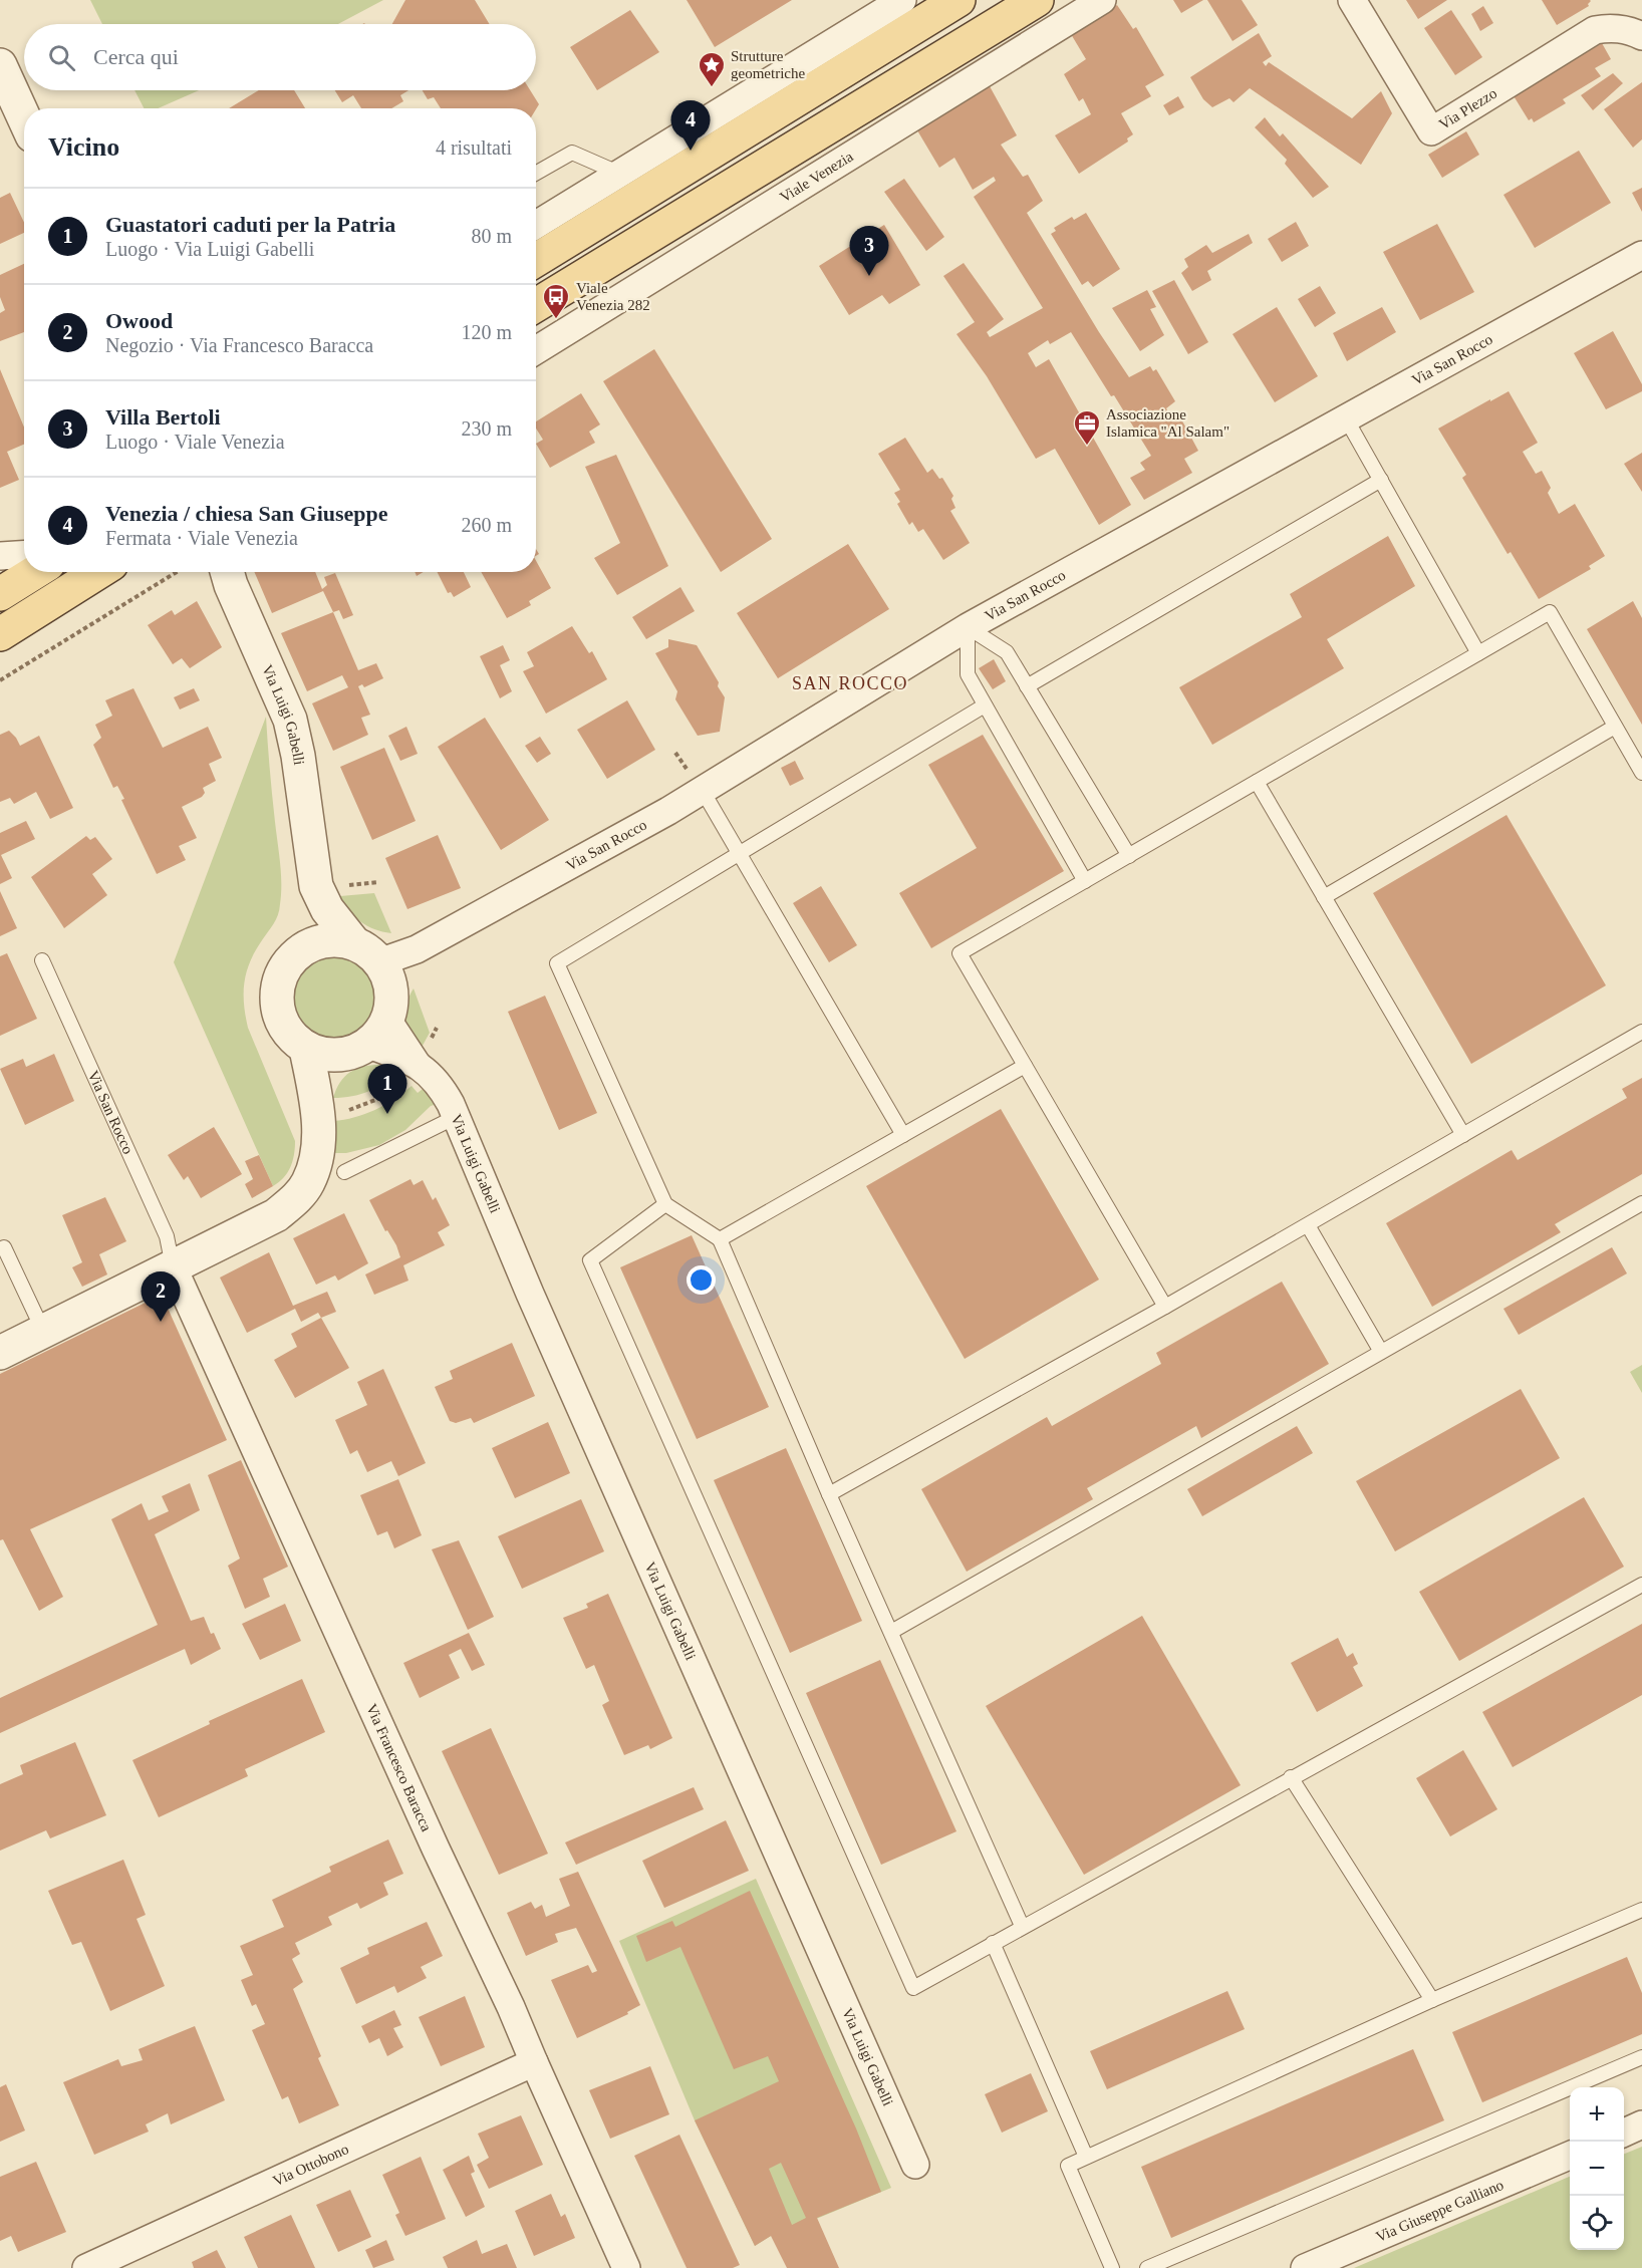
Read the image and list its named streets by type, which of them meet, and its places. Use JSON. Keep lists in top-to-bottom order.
{
  "streets": {
    "street": [
      "Via Plezzo",
      "Viale Venezia",
      "Via San Rocco",
      "Via Luigi Gabelli",
      "Via Francesco Baracca",
      "Via Ottobono",
      "Via Giuseppe Galliano"
    ]
  },
  "crossings": [
    ["Via San Rocco", "Via Luigi Gabelli"],
    ["Via San Rocco", "Via Francesco Baracca"],
    ["Via Francesco Baracca", "Via Ottobono"]
  ],
  "districts": ["SAN ROCCO"],
  "places": {
    "place": ["Strutture geometriche"],
    "bus stop": ["Viale Venezia 282"],
    "office": ["Associazione Islamica \"Al Salam\""]
  },
  "page": {
    "search": "Cerca qui",
    "pins": [
      "4",
      "3",
      "1",
      "2"
    ],
    "heading": ["Vicino", "4 risultati"],
    "list": [
      {
        "mark": "1",
        "name": "Guastatori caduti per la Patria",
        "note": "Luogo · Via Luigi Gabelli",
        "value": "80 m"
      },
      {
        "mark": "2",
        "name": "Owood",
        "note": "Negozio · Via Francesco Baracca",
        "value": "120 m"
      },
      {
        "mark": "3",
        "name": "Villa Bertoli",
        "note": "Luogo · Viale Venezia",
        "value": "230 m"
      },
      {
        "mark": "4",
        "name": "Venezia / chiesa San Giuseppe",
        "note": "Fermata · Viale Venezia",
        "value": "260 m"
      }
    ],
    "map_buttons": ["+", "−"]
  }
}
